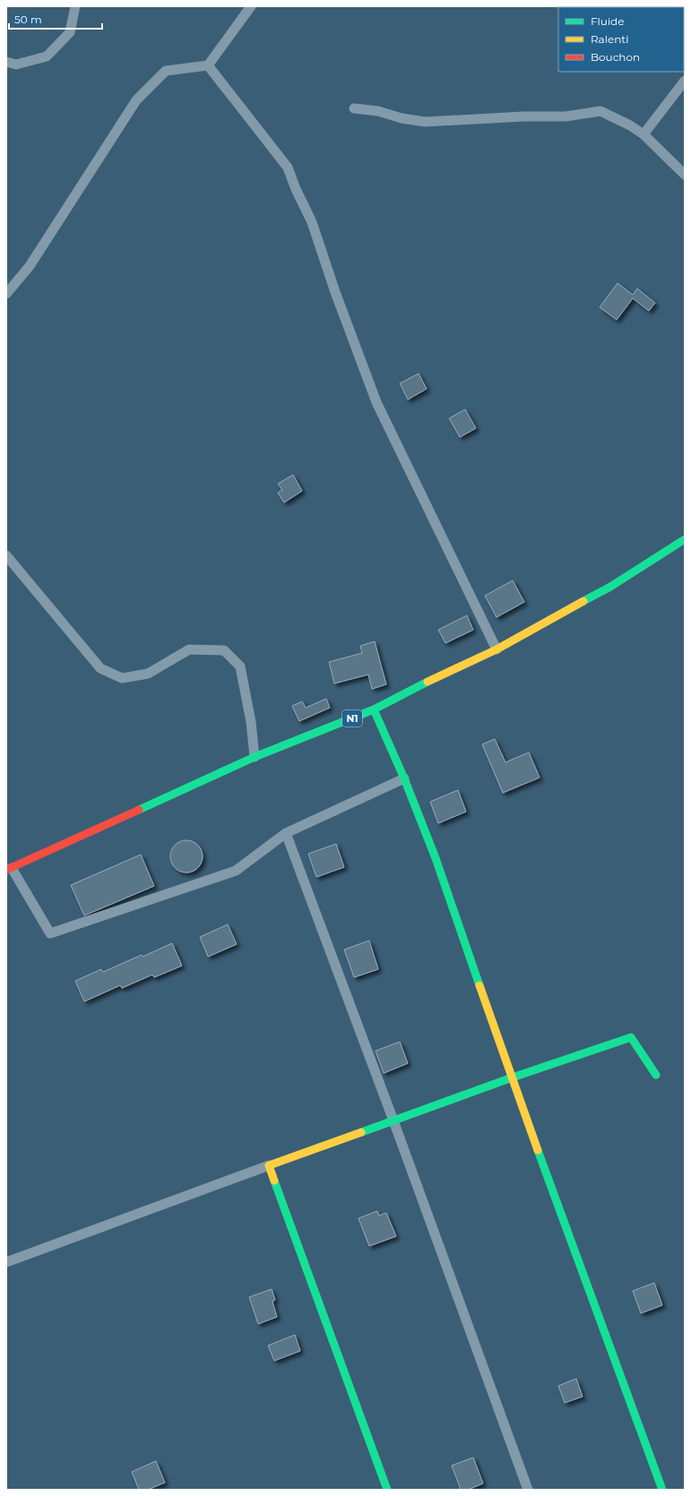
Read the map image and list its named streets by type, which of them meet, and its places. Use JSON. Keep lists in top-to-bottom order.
{
  "streets": {
    "main road": ["N1"]
  },
  "legend": ["Fluide", "Ralenti", "Bouchon"],
  "scale_bar": "50 m"
}
